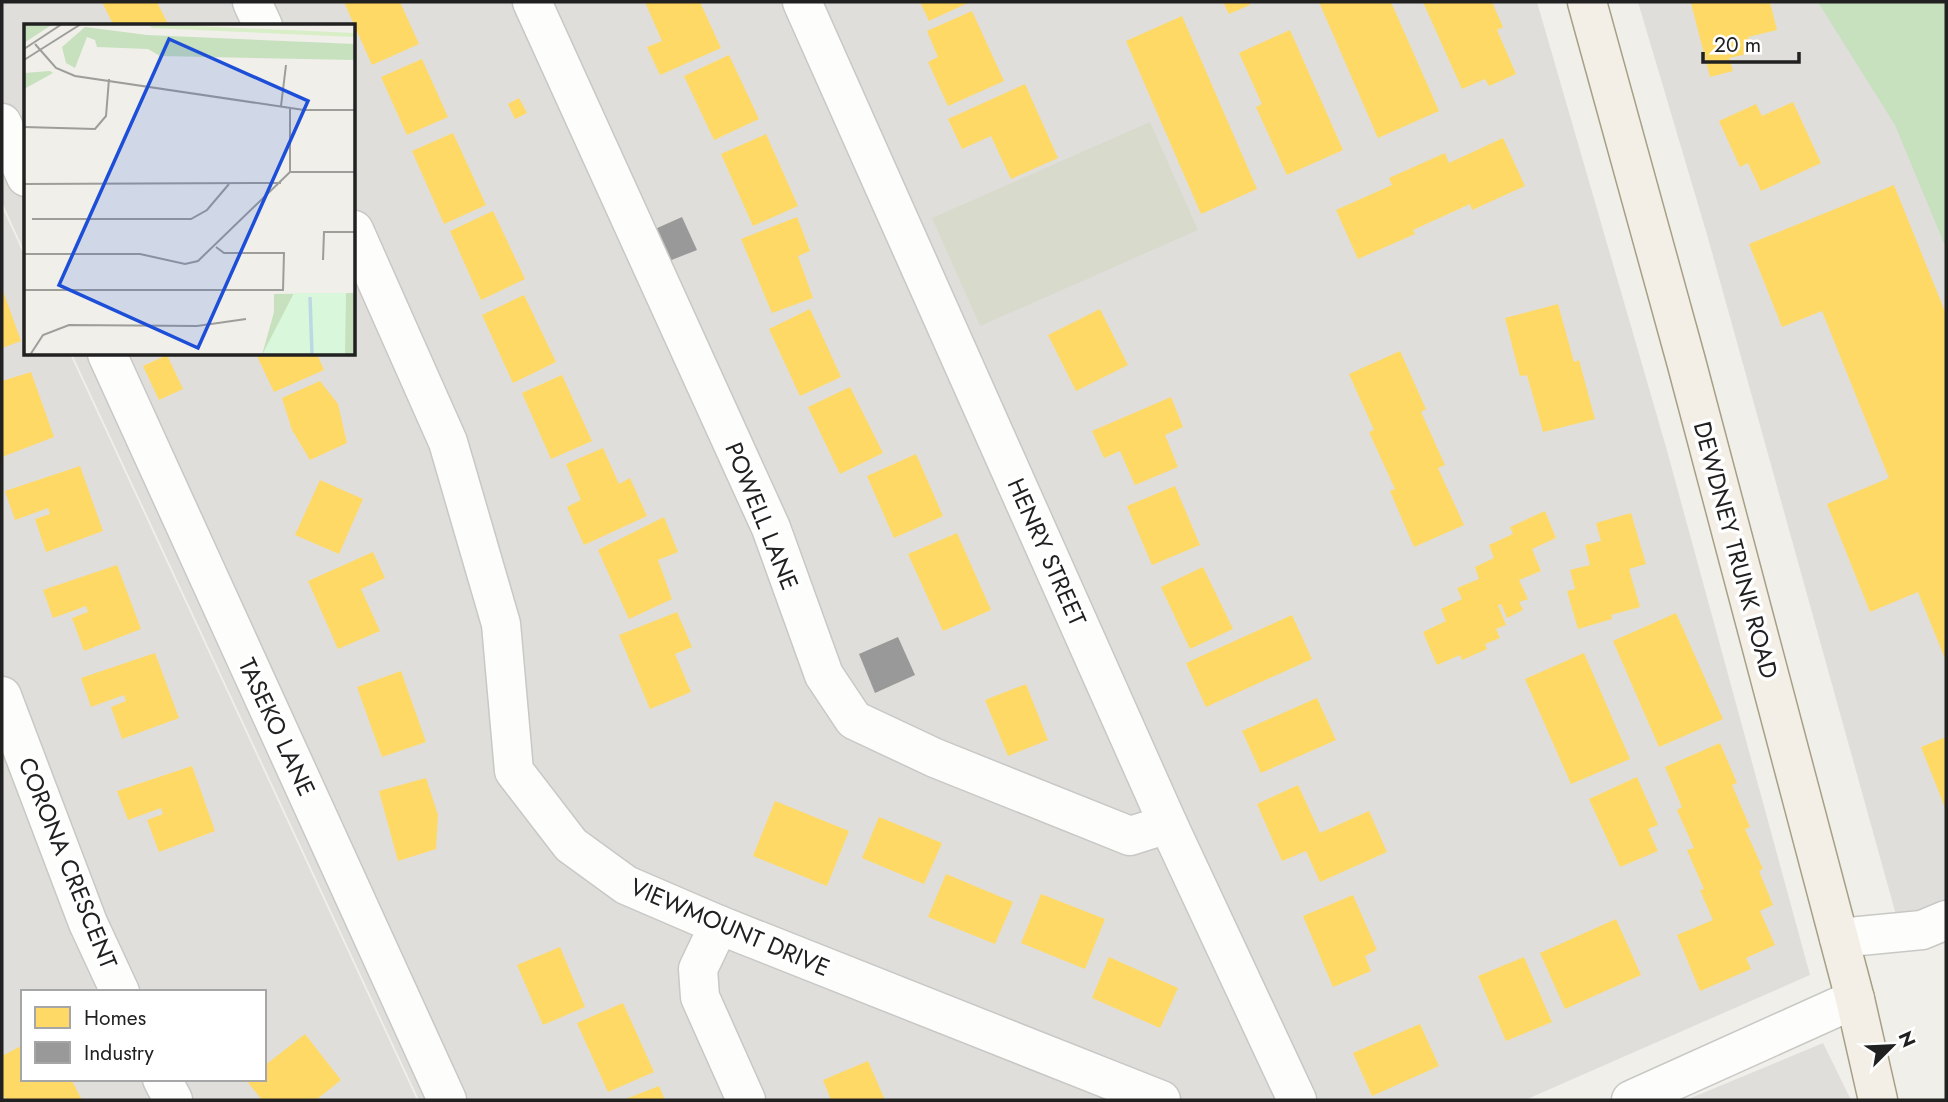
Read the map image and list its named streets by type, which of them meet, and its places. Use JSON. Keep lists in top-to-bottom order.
{
  "streets": {
    "main road": ["DEWDNEY TRUNK ROAD"],
    "street": [
      "POWELL LANE",
      "HENRY STREET",
      "TASEKO LANE",
      "CORONA CRESCENT",
      "VIEWMOUNT DRIVE"
    ]
  },
  "crossings": [
    ["POWELL LANE", "HENRY STREET"]
  ],
  "legend": ["Homes", "Industry"],
  "scale_bar": "20 m",
  "north": "top right"
}
